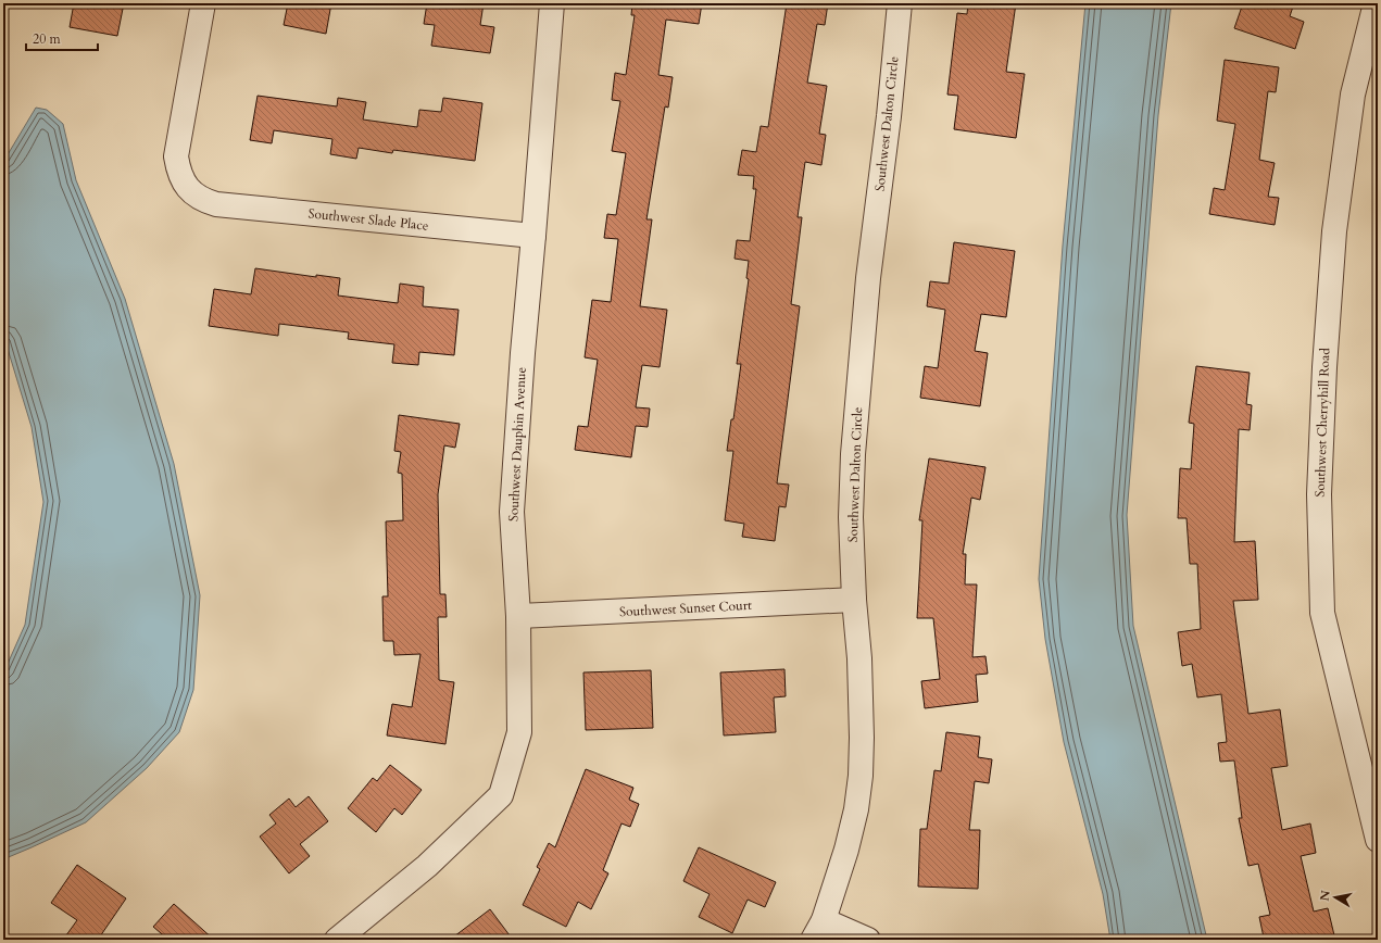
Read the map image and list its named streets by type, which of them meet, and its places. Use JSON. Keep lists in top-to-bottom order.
{
  "streets": {
    "street": [
      "Southwest Dalton Circle",
      "Southwest Slade Place",
      "Southwest Cherryhill Road",
      "Southwest Dauphin Avenue",
      "Southwest Sunset Court"
    ]
  },
  "crossings": [
    ["Southwest Dalton Circle", "Southwest Sunset Court"],
    ["Southwest Slade Place", "Southwest Dauphin Avenue"],
    ["Southwest Dauphin Avenue", "Southwest Sunset Court"]
  ],
  "scale_bar": "20 m",
  "north": "left"
}
